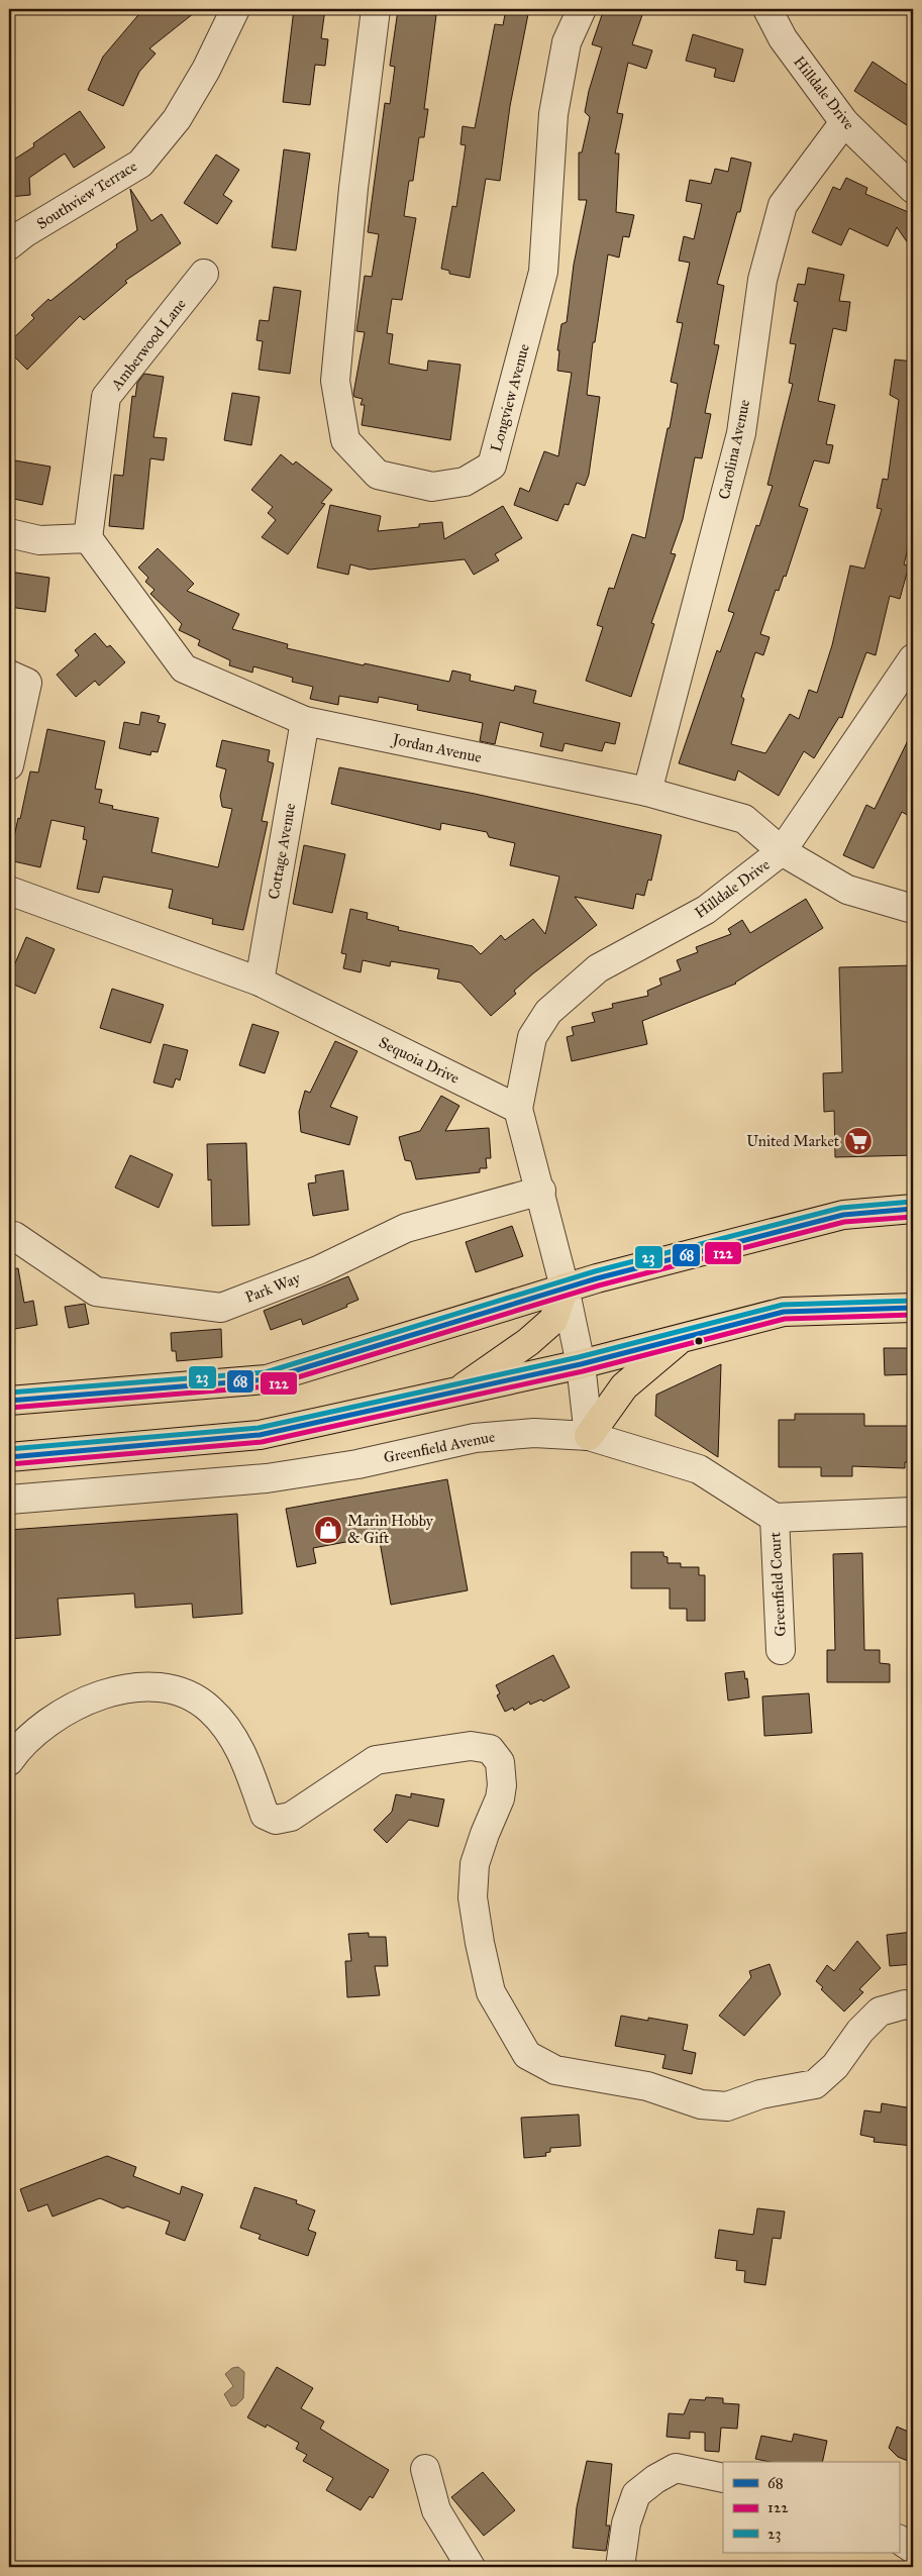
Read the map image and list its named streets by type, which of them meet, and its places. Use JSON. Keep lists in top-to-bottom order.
{
  "streets": {
    "street": [
      "Hilldale Drive",
      "Southview Terrace",
      "Amberwood Lane",
      "Longview Avenue",
      "Carolina Avenue",
      "Jordan Avenue",
      "Cottage Avenue",
      "Sequoia Drive",
      "Park Way",
      "Greenfield Avenue",
      "Greenfield Court"
    ]
  },
  "crossings": [
    ["Hilldale Drive", "Carolina Avenue"],
    ["Hilldale Drive", "Jordan Avenue"],
    ["Hilldale Drive", "Sequoia Drive"],
    ["Amberwood Lane", "Jordan Avenue"],
    ["Carolina Avenue", "Jordan Avenue"],
    ["Jordan Avenue", "Cottage Avenue"],
    ["Cottage Avenue", "Sequoia Drive"],
    ["Greenfield Avenue", "Greenfield Court"]
  ],
  "places": {
    "supermarket": ["United Market"],
    "shop": ["Marin Hobby & Gift"]
  },
  "lines": ["transit line 23", "transit line 68", "transit line 122"],
  "legend": ["68", "122", "23"]
}
